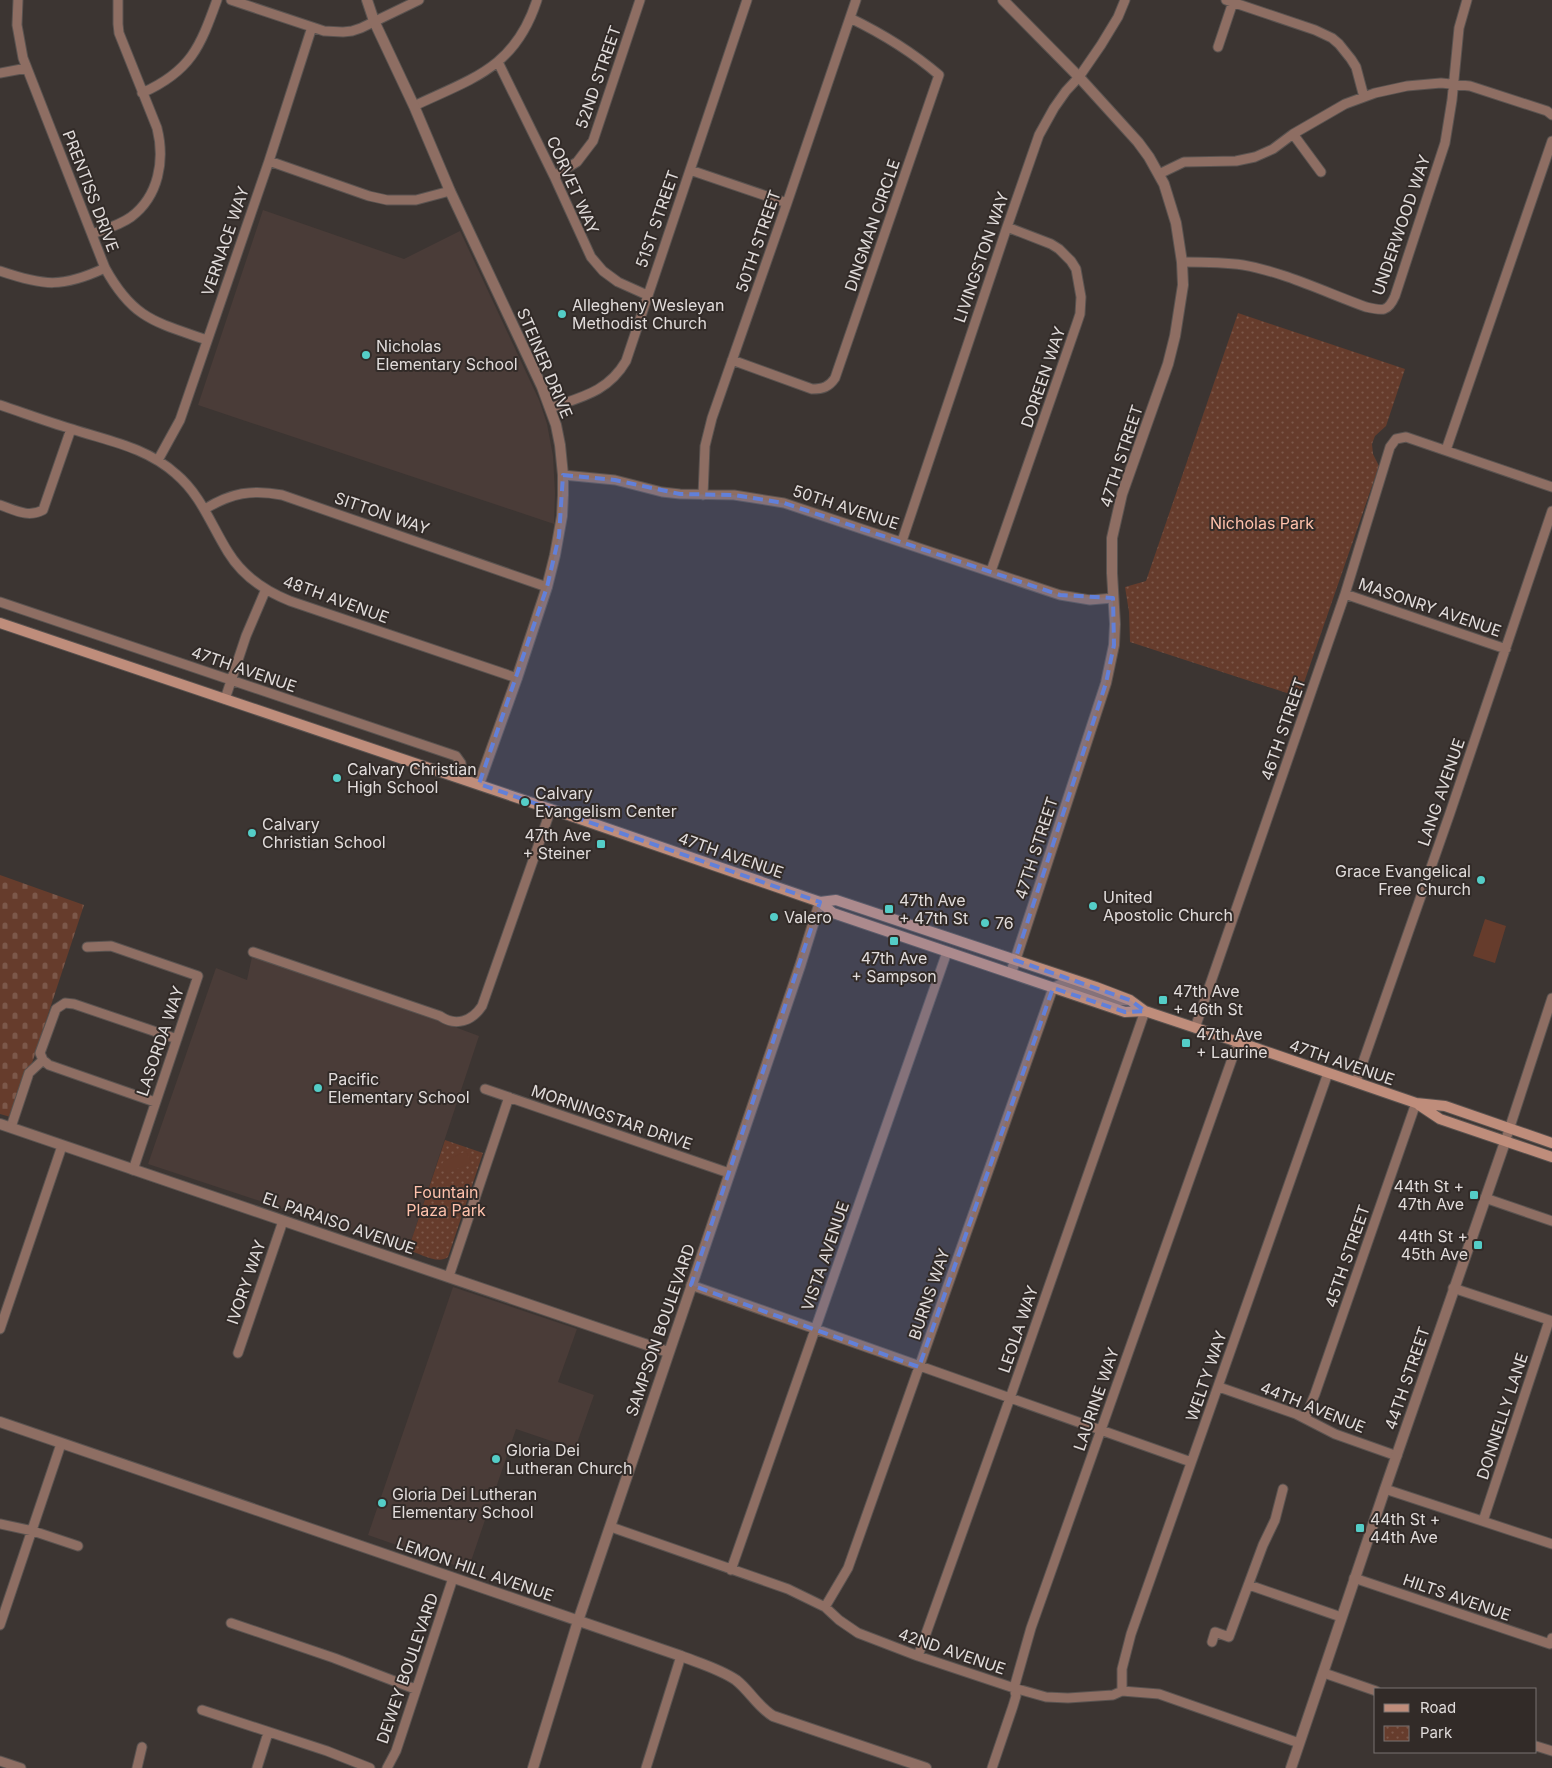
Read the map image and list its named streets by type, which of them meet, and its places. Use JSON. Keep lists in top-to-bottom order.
{
  "streets": {
    "main road": ["47TH AVENUE"],
    "street": [
      "52ND STREET",
      "CORVET WAY",
      "PRENTISS DRIVE",
      "51ST STREET",
      "DINGMAN CIRCLE",
      "UNDERWOOD WAY",
      "VERNACE WAY",
      "50TH STREET",
      "LIVINGSTON WAY",
      "STEINER DRIVE",
      "DOREEN WAY",
      "47TH STREET",
      "50TH AVENUE",
      "SITTON WAY",
      "48TH AVENUE",
      "MASONRY AVENUE",
      "46TH STREET",
      "LANG AVENUE",
      "LASORDA WAY",
      "MORNINGSTAR DRIVE",
      "EL PARAISO AVENUE",
      "VISTA AVENUE",
      "45TH STREET",
      "IVORY WAY",
      "BURNS WAY",
      "LEOLA WAY",
      "SAMPSON BOULEVARD",
      "WELTY WAY",
      "44TH STREET",
      "LAURINE WAY",
      "44TH AVENUE",
      "DONNELLY LANE",
      "LEMON HILL AVENUE",
      "HILTS AVENUE",
      "42ND AVENUE",
      "DEWEY BOULEVARD"
    ]
  },
  "crossings": [
    ["52ND STREET", "CORVET WAY"],
    ["CORVET WAY", "51ST STREET"],
    ["PRENTISS DRIVE", "VERNACE WAY"],
    ["51ST STREET", "STEINER DRIVE"],
    ["DINGMAN CIRCLE", "50TH STREET"],
    ["UNDERWOOD WAY", "47TH STREET"],
    ["VERNACE WAY", "48TH AVENUE"],
    ["50TH STREET", "50TH AVENUE"],
    ["LIVINGSTON WAY", "DOREEN WAY"],
    ["LIVINGSTON WAY", "47TH STREET"],
    ["LIVINGSTON WAY", "50TH AVENUE"],
    ["STEINER DRIVE", "50TH AVENUE"],
    ["STEINER DRIVE", "SITTON WAY"],
    ["STEINER DRIVE", "48TH AVENUE"],
    ["STEINER DRIVE", "47TH AVENUE"],
    ["DOREEN WAY", "50TH AVENUE"],
    ["47TH STREET", "50TH AVENUE"],
    ["47TH STREET", "47TH AVENUE"],
    ["SITTON WAY", "48TH AVENUE"],
    ["MASONRY AVENUE", "46TH STREET"],
    ["MASONRY AVENUE", "LANG AVENUE"],
    ["47TH AVENUE", "46TH STREET"],
    ["47TH AVENUE", "LANG AVENUE"],
    ["47TH AVENUE", "VISTA AVENUE"],
    ["47TH AVENUE", "45TH STREET"],
    ["47TH AVENUE", "BURNS WAY"],
    ["47TH AVENUE", "LEOLA WAY"],
    ["47TH AVENUE", "SAMPSON BOULEVARD"],
    ["47TH AVENUE", "WELTY WAY"],
    ["47TH AVENUE", "44TH STREET"],
    ["47TH AVENUE", "LAURINE WAY"],
    ["LASORDA WAY", "EL PARAISO AVENUE"],
    ["MORNINGSTAR DRIVE", "SAMPSON BOULEVARD"],
    ["EL PARAISO AVENUE", "IVORY WAY"],
    ["EL PARAISO AVENUE", "SAMPSON BOULEVARD"],
    ["VISTA AVENUE", "42ND AVENUE"],
    ["45TH STREET", "44TH AVENUE"],
    ["BURNS WAY", "42ND AVENUE"],
    ["LEOLA WAY", "42ND AVENUE"],
    ["SAMPSON BOULEVARD", "LEMON HILL AVENUE"],
    ["SAMPSON BOULEVARD", "42ND AVENUE"],
    ["WELTY WAY", "44TH AVENUE"],
    ["WELTY WAY", "42ND AVENUE"],
    ["44TH STREET", "44TH AVENUE"],
    ["44TH STREET", "HILTS AVENUE"],
    ["44TH STREET", "42ND AVENUE"],
    ["LAURINE WAY", "42ND AVENUE"],
    ["LEMON HILL AVENUE", "DEWEY BOULEVARD"]
  ],
  "parks": ["Nicholas Park", "Fountain Plaza Park"],
  "places": {
    "other": [
      "Allegheny Wesleyan Methodist Church",
      "Nicholas Elementary School",
      "Calvary Christian High School",
      "Calvary Evangelism Center",
      "Calvary Christian School",
      "Grace Evangelical Free Church",
      "United Apostolic Church",
      "Valero",
      "76",
      "Pacific Elementary School",
      "Gloria Dei Lutheran Church",
      "Gloria Dei Lutheran Elementary School"
    ],
    "transit": [
      "47th Ave + Steiner",
      "47th Ave + 47th St",
      "47th Ave + Sampson",
      "47th Ave + 46th St",
      "47th Ave + Laurine",
      "44th St + 47th Ave",
      "44th St + 45th Ave",
      "44th St + 44th Ave"
    ]
  },
  "legend": ["Road", "Park"]
}
